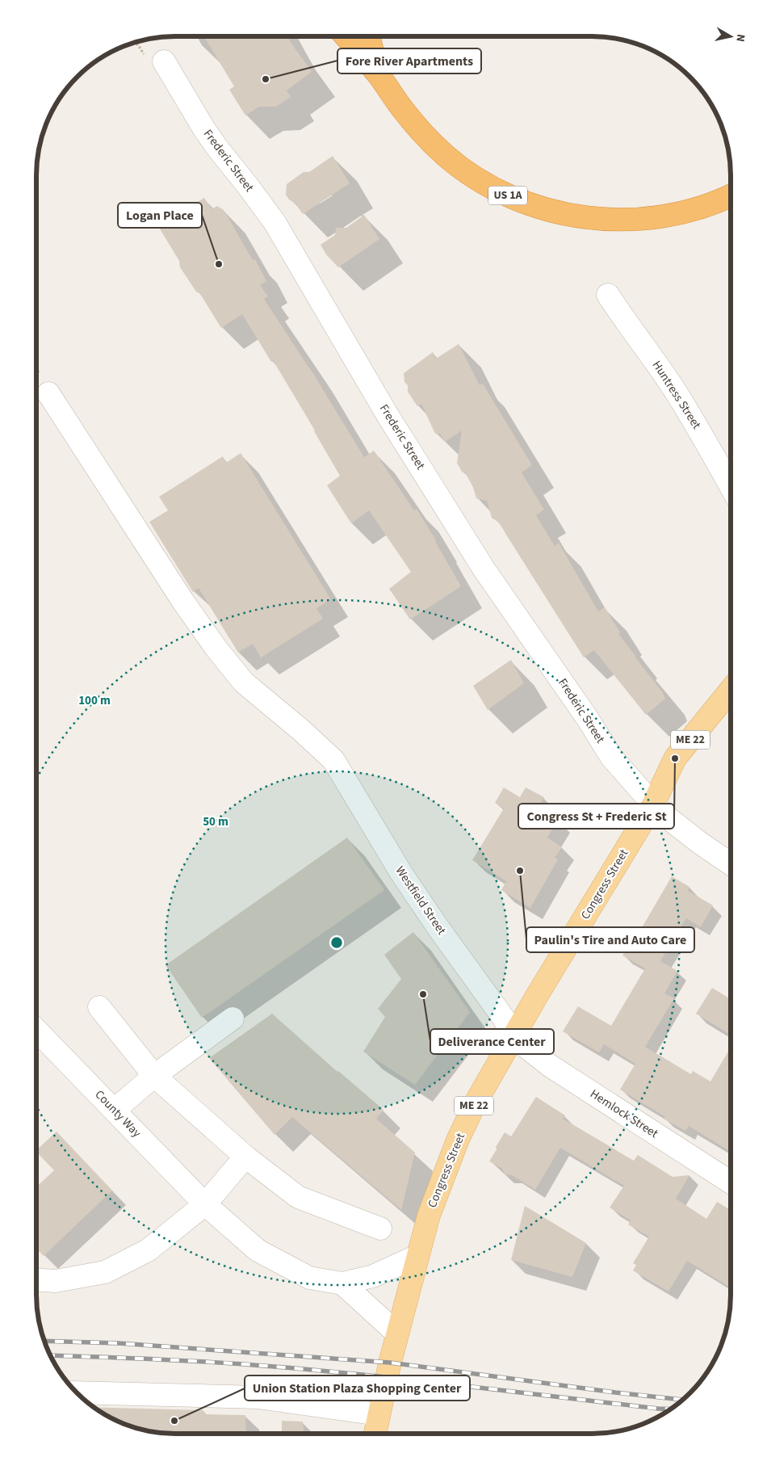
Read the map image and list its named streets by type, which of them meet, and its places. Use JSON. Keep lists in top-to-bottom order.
{
  "streets": {
    "highway": ["US 1A"],
    "main road": ["ME 22", "Congress Street"],
    "street": [
      "Frederic Street",
      "Huntress Street",
      "Westfield Street",
      "County Way",
      "Hemlock Street"
    ]
  },
  "crossings": [
    ["Frederic Street", "Congress Street"],
    ["Congress Street", "Westfield Street"],
    ["Congress Street", "County Way"],
    ["Congress Street", "Hemlock Street"],
    ["Westfield Street", "Hemlock Street"]
  ],
  "places": [
    "Fore River Apartments",
    "Logan Place",
    "Congress St + Frederic St",
    "Paulin's Tire and Auto Care",
    "Deliverance Center",
    "Union Station Plaza Shopping Center"
  ],
  "north": "right",
  "rings": ["100 m", "50 m"]
}
